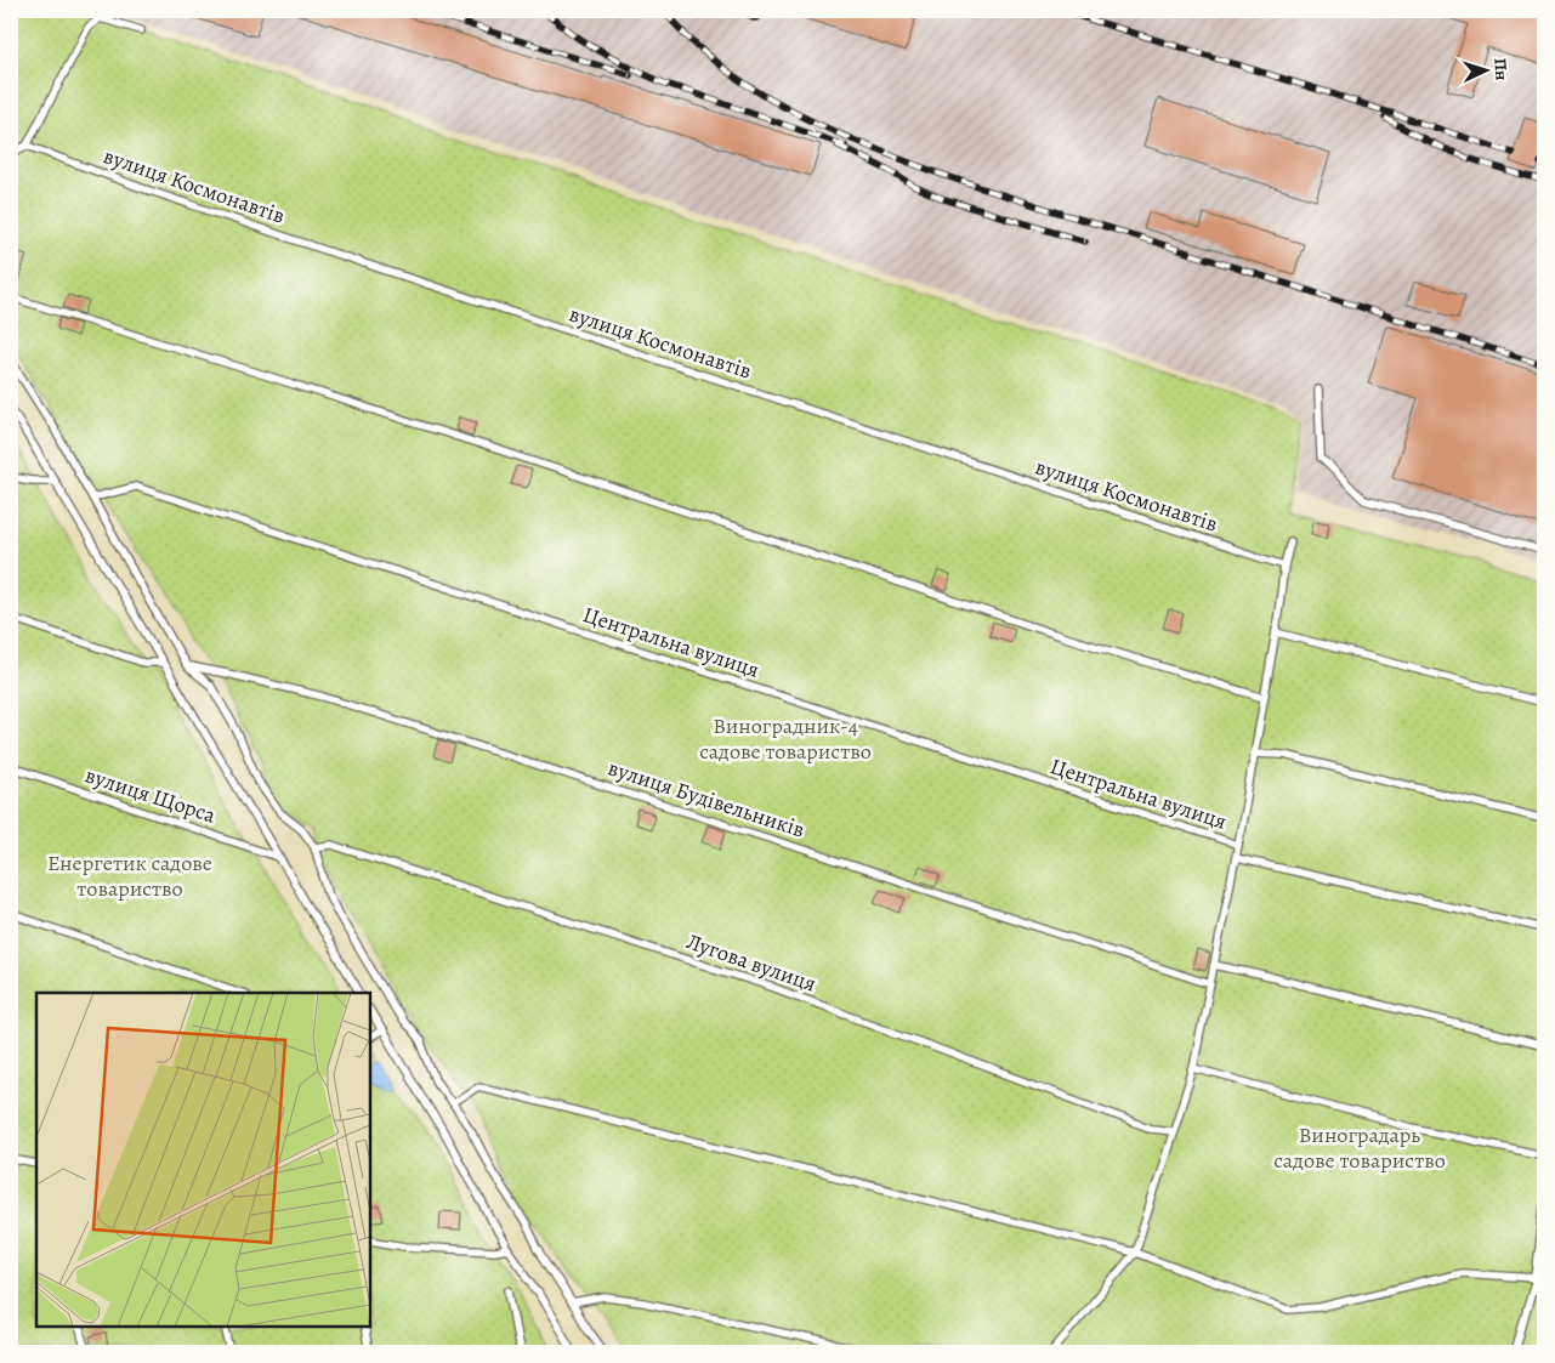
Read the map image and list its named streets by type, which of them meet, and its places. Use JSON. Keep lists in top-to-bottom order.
{
  "streets": {
    "lane": [
      "вулиця Космонавтів",
      "Центральна вулиця",
      "вулиця Щорса",
      "вулиця Будівельників",
      "Лугова вулиця"
    ]
  },
  "parks": ["Виноградник-4 садове товариство", "Енергетик садове товариство", "Виноградарь садове товариство"],
  "north": "right"
}
